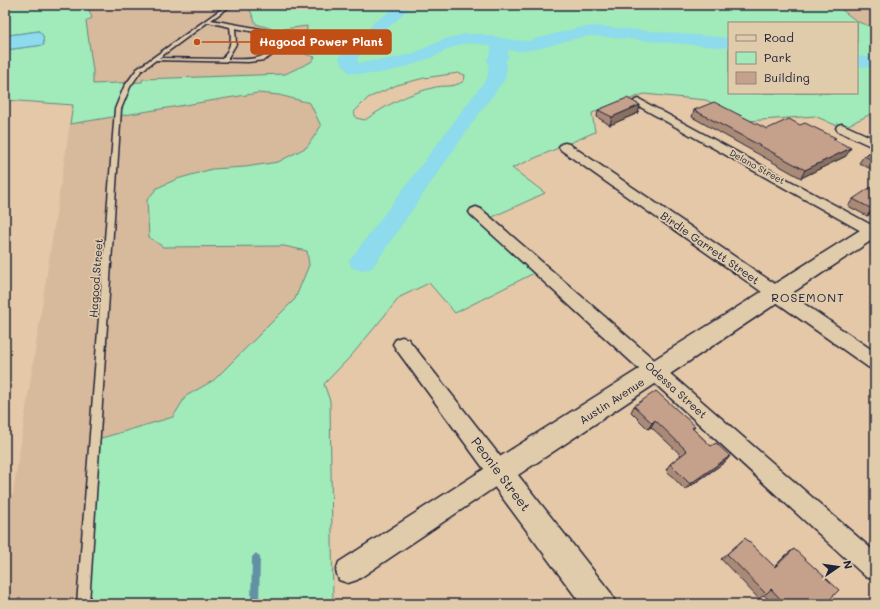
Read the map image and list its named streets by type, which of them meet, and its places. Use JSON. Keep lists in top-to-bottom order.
{
  "streets": {
    "street": [
      "Delano Street",
      "Birdie Garrett Street",
      "Odessa Street",
      "Austin Avenue",
      "Peonie Street"
    ],
    "lane": ["Hagood Street"]
  },
  "crossings": [
    ["Delano Street", "Austin Avenue"],
    ["Birdie Garrett Street", "Austin Avenue"],
    ["Odessa Street", "Austin Avenue"],
    ["Austin Avenue", "Peonie Street"]
  ],
  "districts": ["ROSEMONT"],
  "places": ["Hagood Power Plant"],
  "legend": ["Road", "Park", "Building"],
  "north": "right"
}
